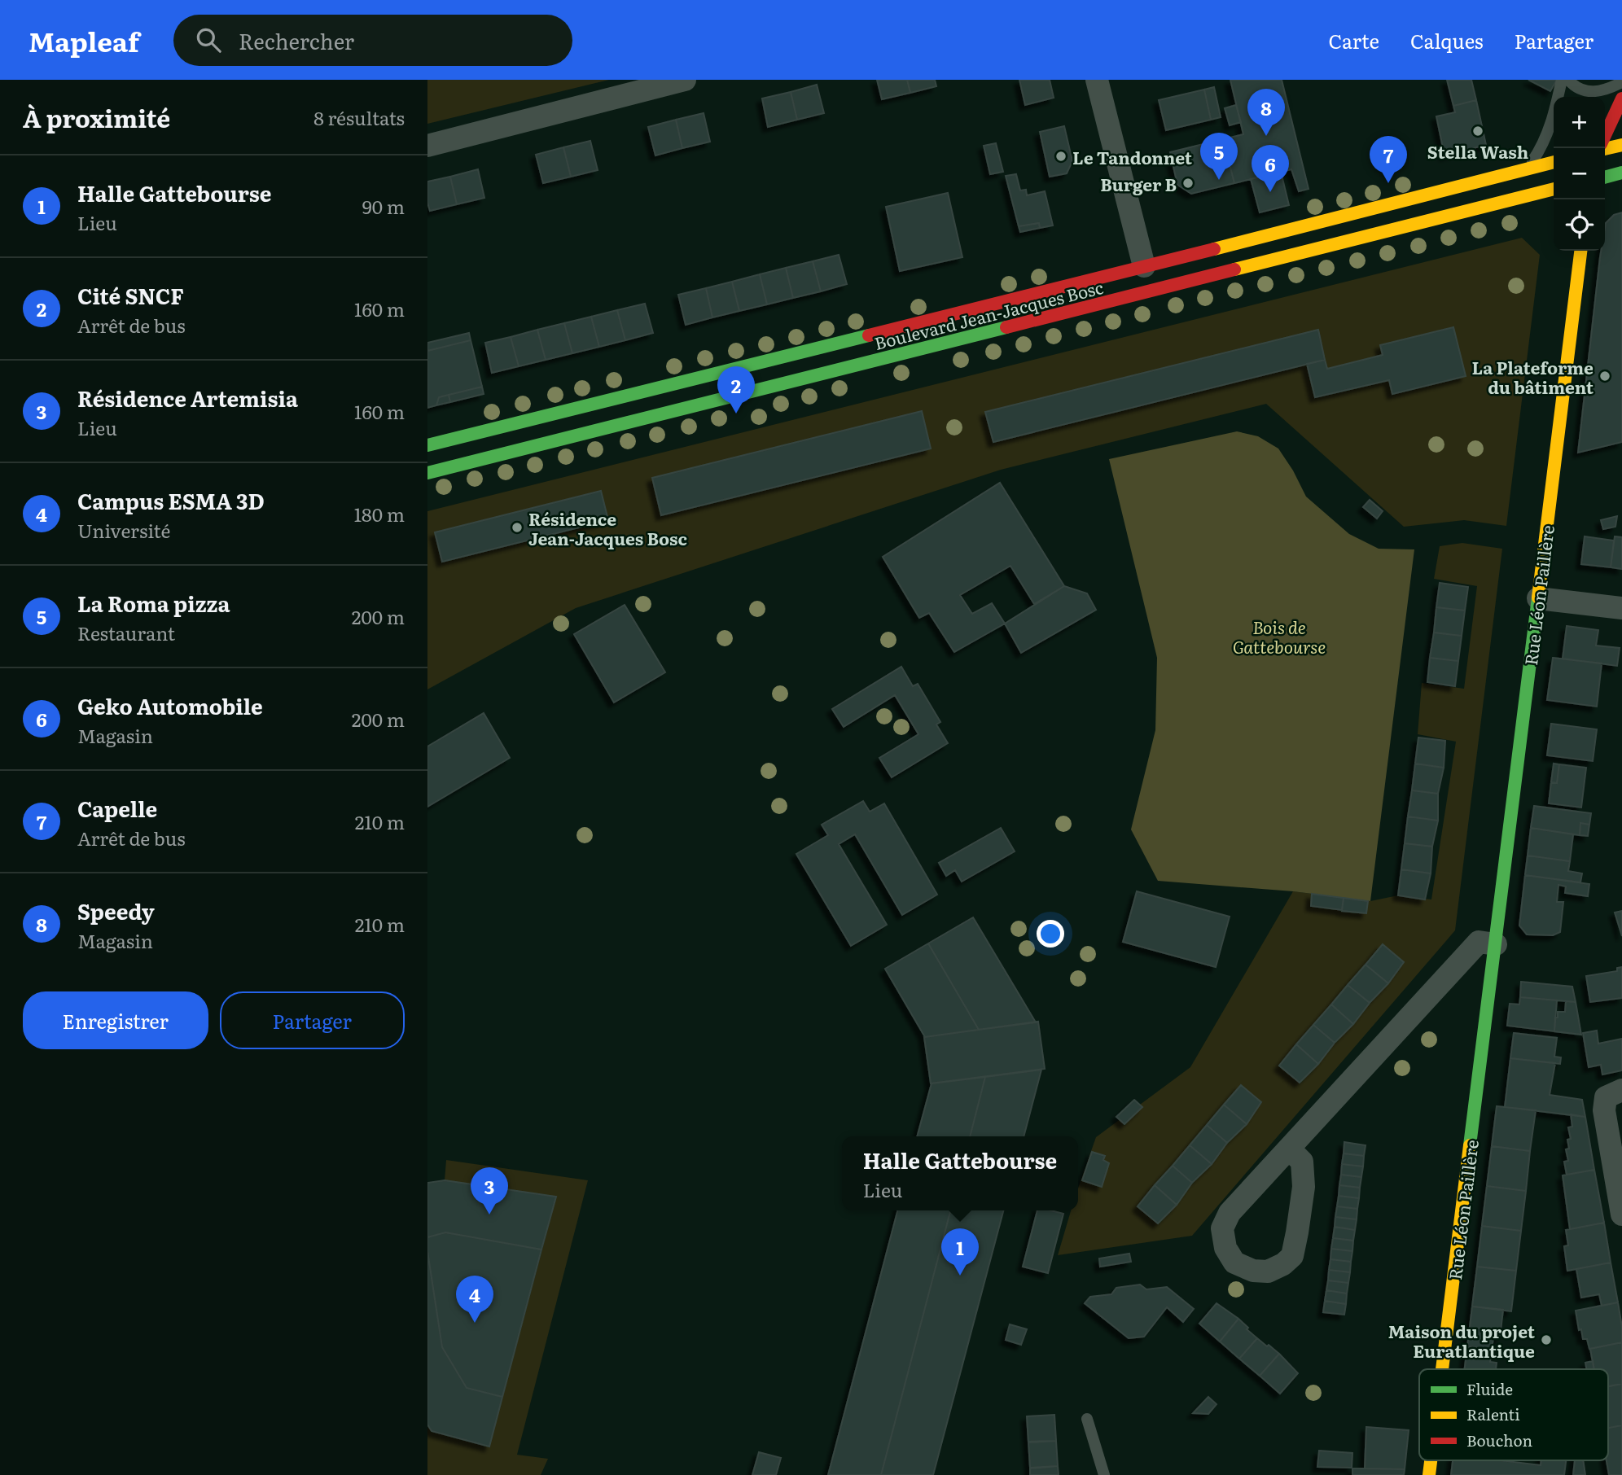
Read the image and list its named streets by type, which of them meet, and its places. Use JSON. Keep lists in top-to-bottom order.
{
  "streets": {
    "main road": ["Boulevard Jean-Jacques Bosc", "Rue Léon Paillère"]
  },
  "parks": ["Bois de Gattebourse"],
  "places": [
    "Stella Wash",
    "Le Tandonnet",
    "Burger B",
    "La Plateforme du bâtiment",
    "Résidence Jean-Jacques Bosc",
    "Maison du projet Euratlantique"
  ],
  "legend": ["Fluide", "Ralenti", "Bouchon"],
  "page": {
    "header": "Mapleaf",
    "search": "Rechercher",
    "nav": ["Carte", "Calques", "Partager"],
    "heading": ["À proximité", "8 résultats"],
    "pins": [
      "8",
      "5",
      "7",
      "6",
      "2",
      "3",
      "1",
      "4"
    ],
    "map_buttons": ["+", "−"],
    "list": [
      {
        "mark": "1",
        "name": "Halle Gattebourse",
        "note": "Lieu",
        "value": "90 m"
      },
      {
        "mark": "2",
        "name": "Cité SNCF",
        "note": "Arrêt de bus",
        "value": "160 m"
      },
      {
        "mark": "3",
        "name": "Résidence Artemisia",
        "note": "Lieu",
        "value": "160 m"
      },
      {
        "mark": "4",
        "name": "Campus ESMA 3D",
        "note": "Université",
        "value": "180 m"
      },
      {
        "mark": "5",
        "name": "La Roma pizza",
        "note": "Restaurant",
        "value": "200 m"
      },
      {
        "mark": "6",
        "name": "Geko Automobile",
        "note": "Magasin",
        "value": "200 m"
      },
      {
        "mark": "7",
        "name": "Capelle",
        "note": "Arrêt de bus",
        "value": "210 m"
      },
      {
        "mark": "8",
        "name": "Speedy",
        "note": "Magasin",
        "value": "210 m"
      }
    ],
    "buttons": ["Enregistrer", "Partager"],
    "popup": ["Halle Gattebourse", "Lieu"]
  }
}
